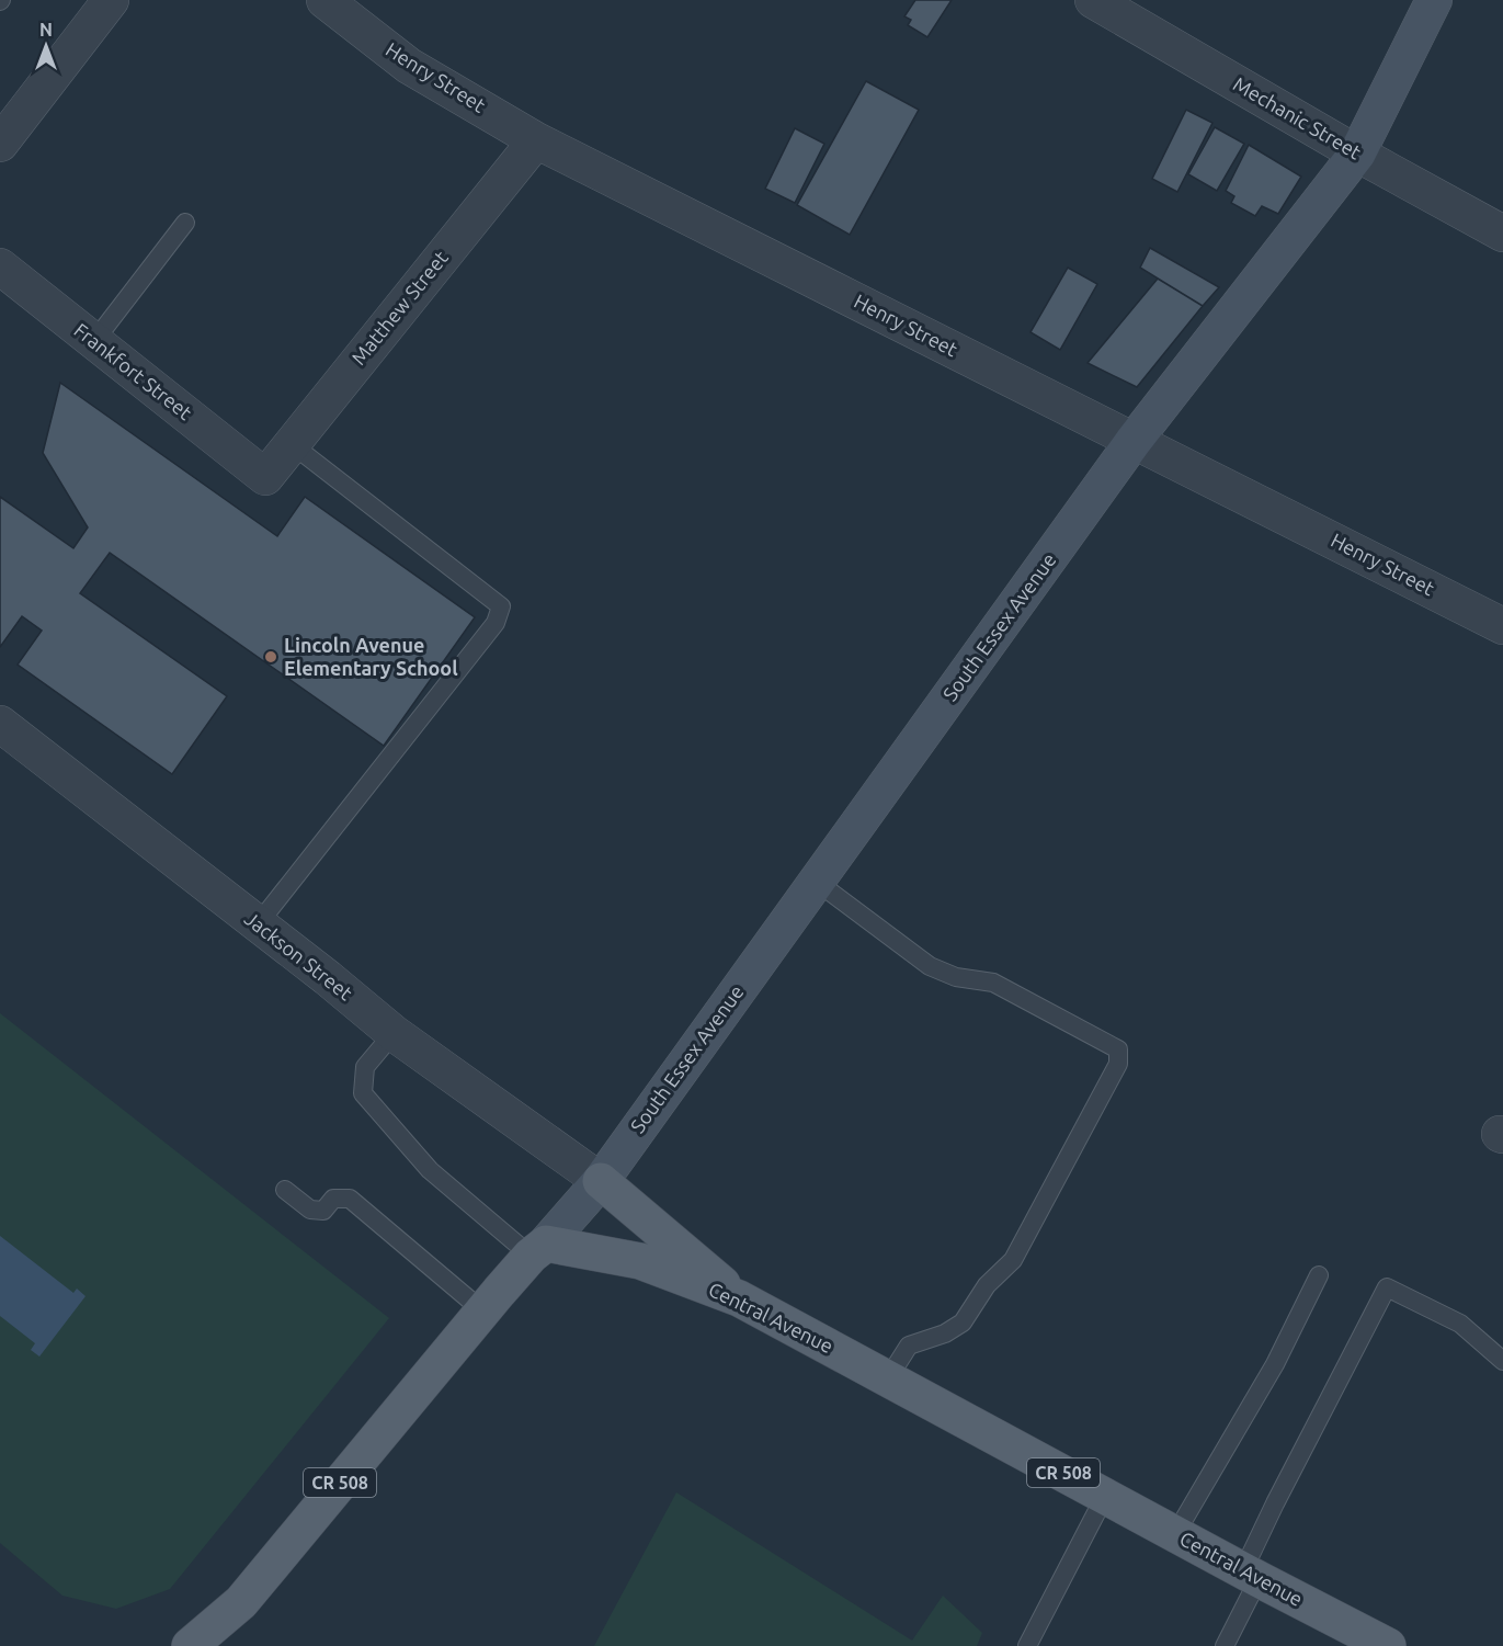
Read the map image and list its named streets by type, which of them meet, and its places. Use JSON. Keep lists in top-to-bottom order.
{
  "streets": {
    "main road": ["South Essex Avenue", "Central Avenue", "CR 508"],
    "street": [
      "Henry Street",
      "Mechanic Street",
      "Matthew Street",
      "Frankfort Street",
      "Jackson Street"
    ]
  },
  "crossings": [
    ["Henry Street", "Matthew Street"],
    ["Henry Street", "South Essex Avenue"],
    ["Mechanic Street", "South Essex Avenue"],
    ["Matthew Street", "Frankfort Street"],
    ["South Essex Avenue", "Jackson Street"],
    ["South Essex Avenue", "Central Avenue"],
    ["South Essex Avenue", "CR 508"],
    ["Central Avenue", "CR 508"]
  ],
  "places": ["Lincoln Avenue Elementary School"],
  "north": "top"
}
